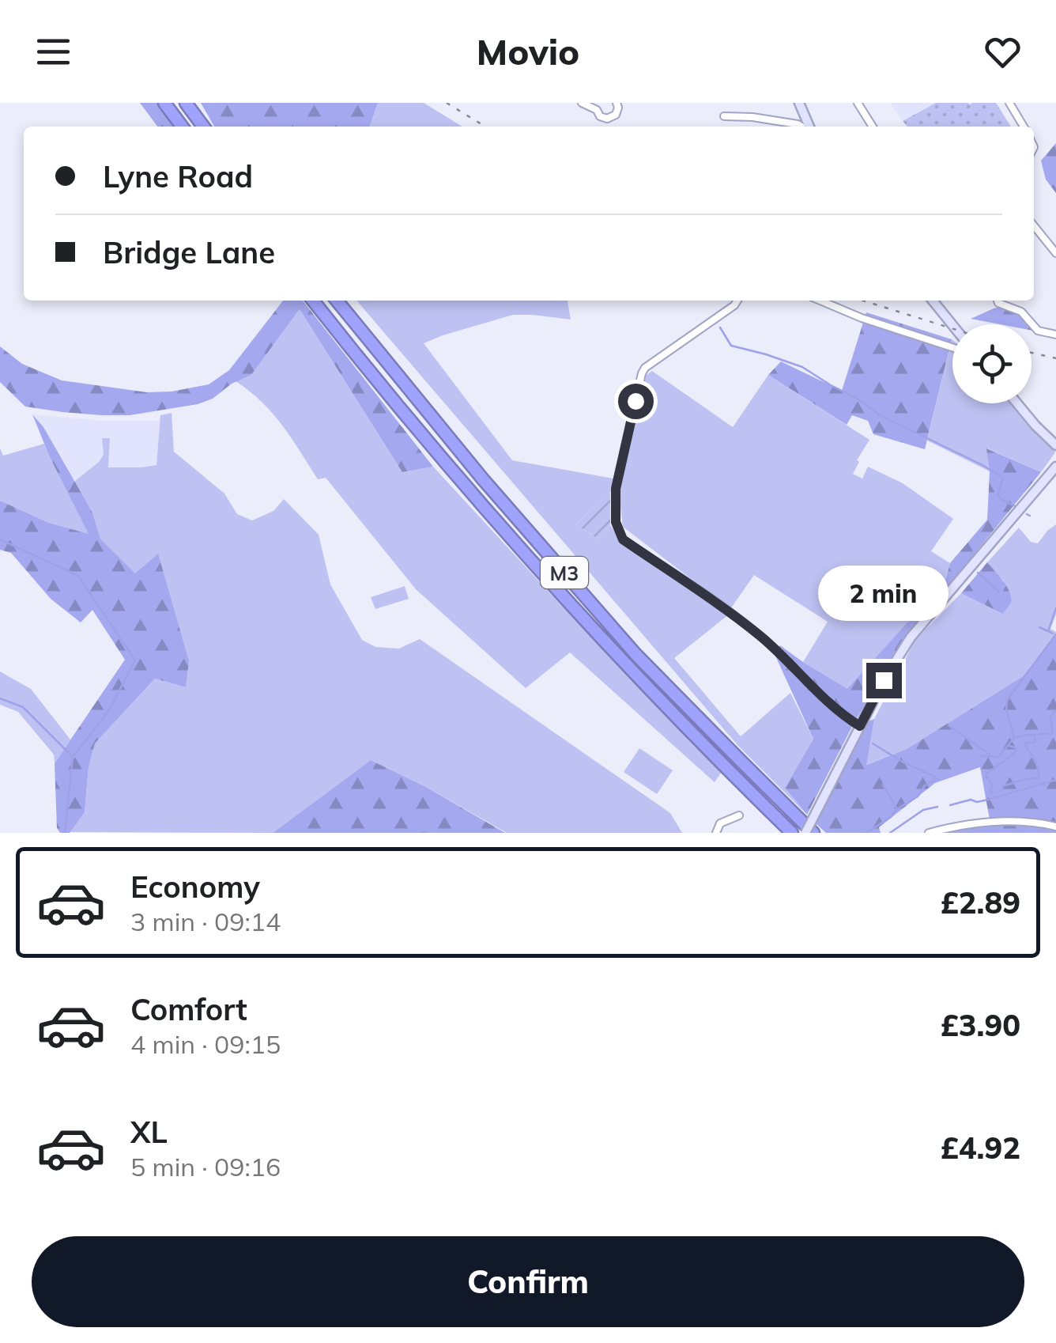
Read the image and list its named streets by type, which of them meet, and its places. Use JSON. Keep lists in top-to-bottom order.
{
  "streets": {
    "highway": ["M3"]
  },
  "page": {
    "header": "Movio",
    "banner": ["Lyne Road", "Bridge Lane"],
    "bubble": "2 min",
    "list": [
      {
        "name": "Economy",
        "note": "3 min · 09:14",
        "value": "£2.89"
      },
      {
        "name": "Comfort",
        "note": "4 min · 09:15",
        "value": "£3.90"
      },
      {
        "name": "XL",
        "note": "5 min · 09:16",
        "value": "£4.92"
      }
    ],
    "buttons": "Confirm"
  }
}
